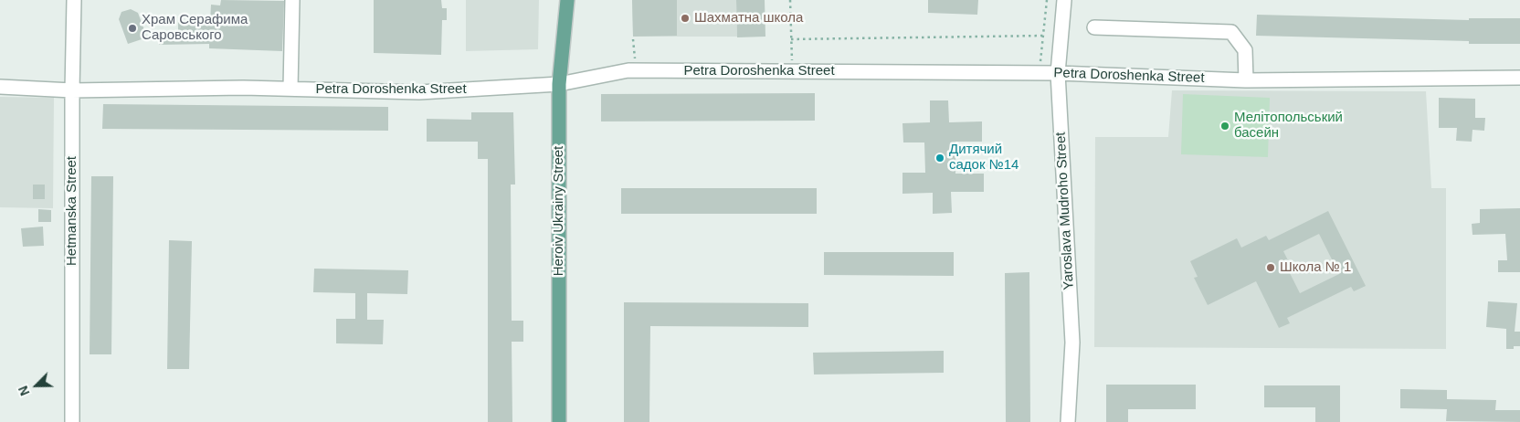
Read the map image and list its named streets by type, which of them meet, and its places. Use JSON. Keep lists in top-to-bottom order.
{
  "streets": {
    "main road": ["Heroiv Ukrainy Street"],
    "street": ["Petra Doroshenka Street", "Hetmanska Street", "Yaroslava Mudroho Street"]
  },
  "crossings": [
    ["Petra Doroshenka Street", "Hetmanska Street"],
    ["Petra Doroshenka Street", "Heroiv Ukrainy Street"],
    ["Petra Doroshenka Street", "Yaroslava Mudroho Street"]
  ],
  "places": [
    "Шахматна школа",
    "Храм Серафима Саровського",
    "Мелітопольський басейн",
    "Дитячий садок №14",
    "Школа № 1"
  ],
  "north": "bottom left"
}
